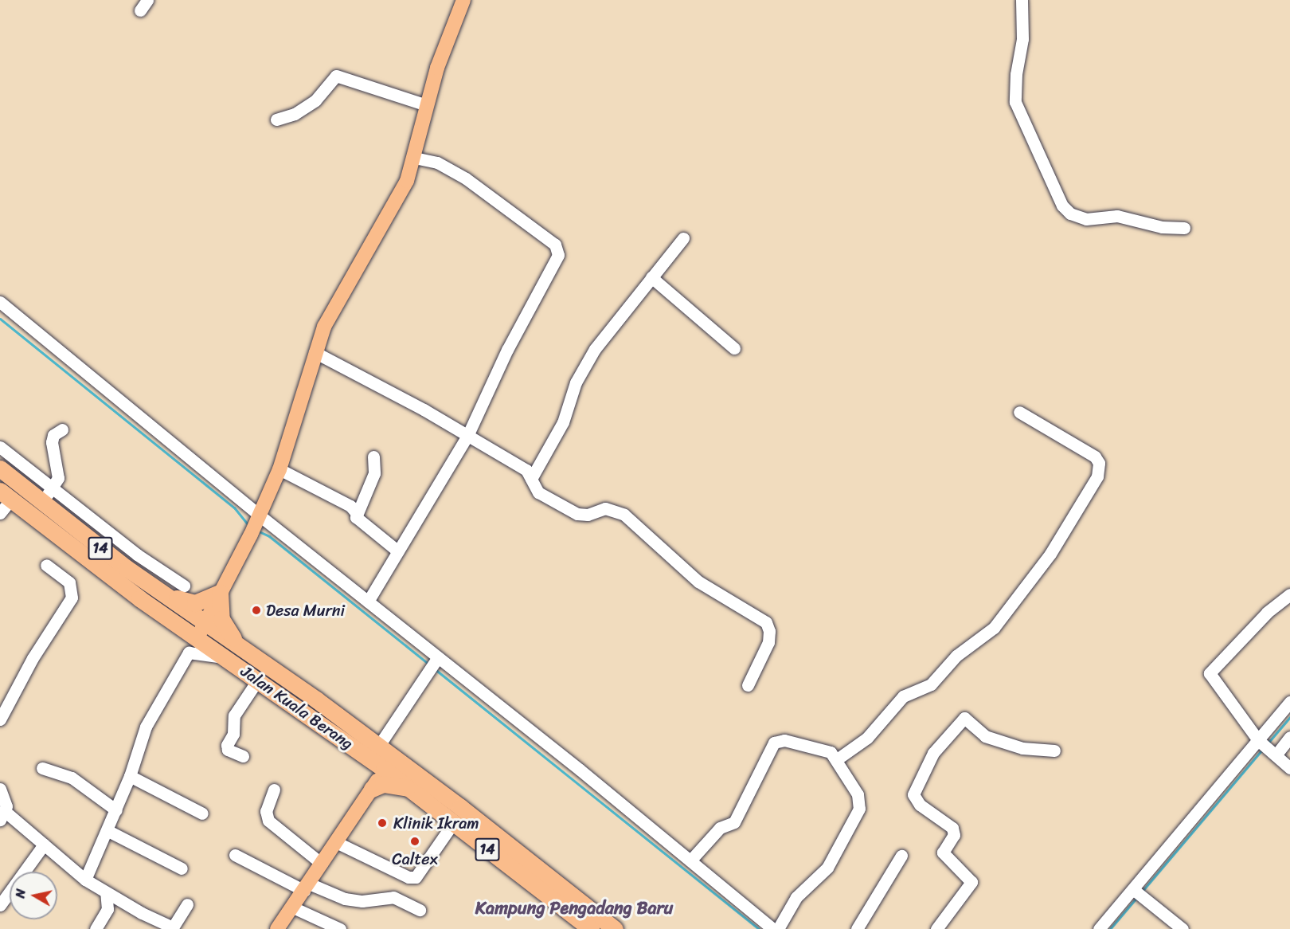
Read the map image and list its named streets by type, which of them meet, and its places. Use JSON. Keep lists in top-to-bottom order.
{
  "streets": {
    "highway": ["14", "Jalan Kuala Berang"]
  },
  "districts": ["Kampung Pengadang Baru"],
  "places": ["Desa Murni", "Klinik Ikram", "Caltex"],
  "north": "left"
}
